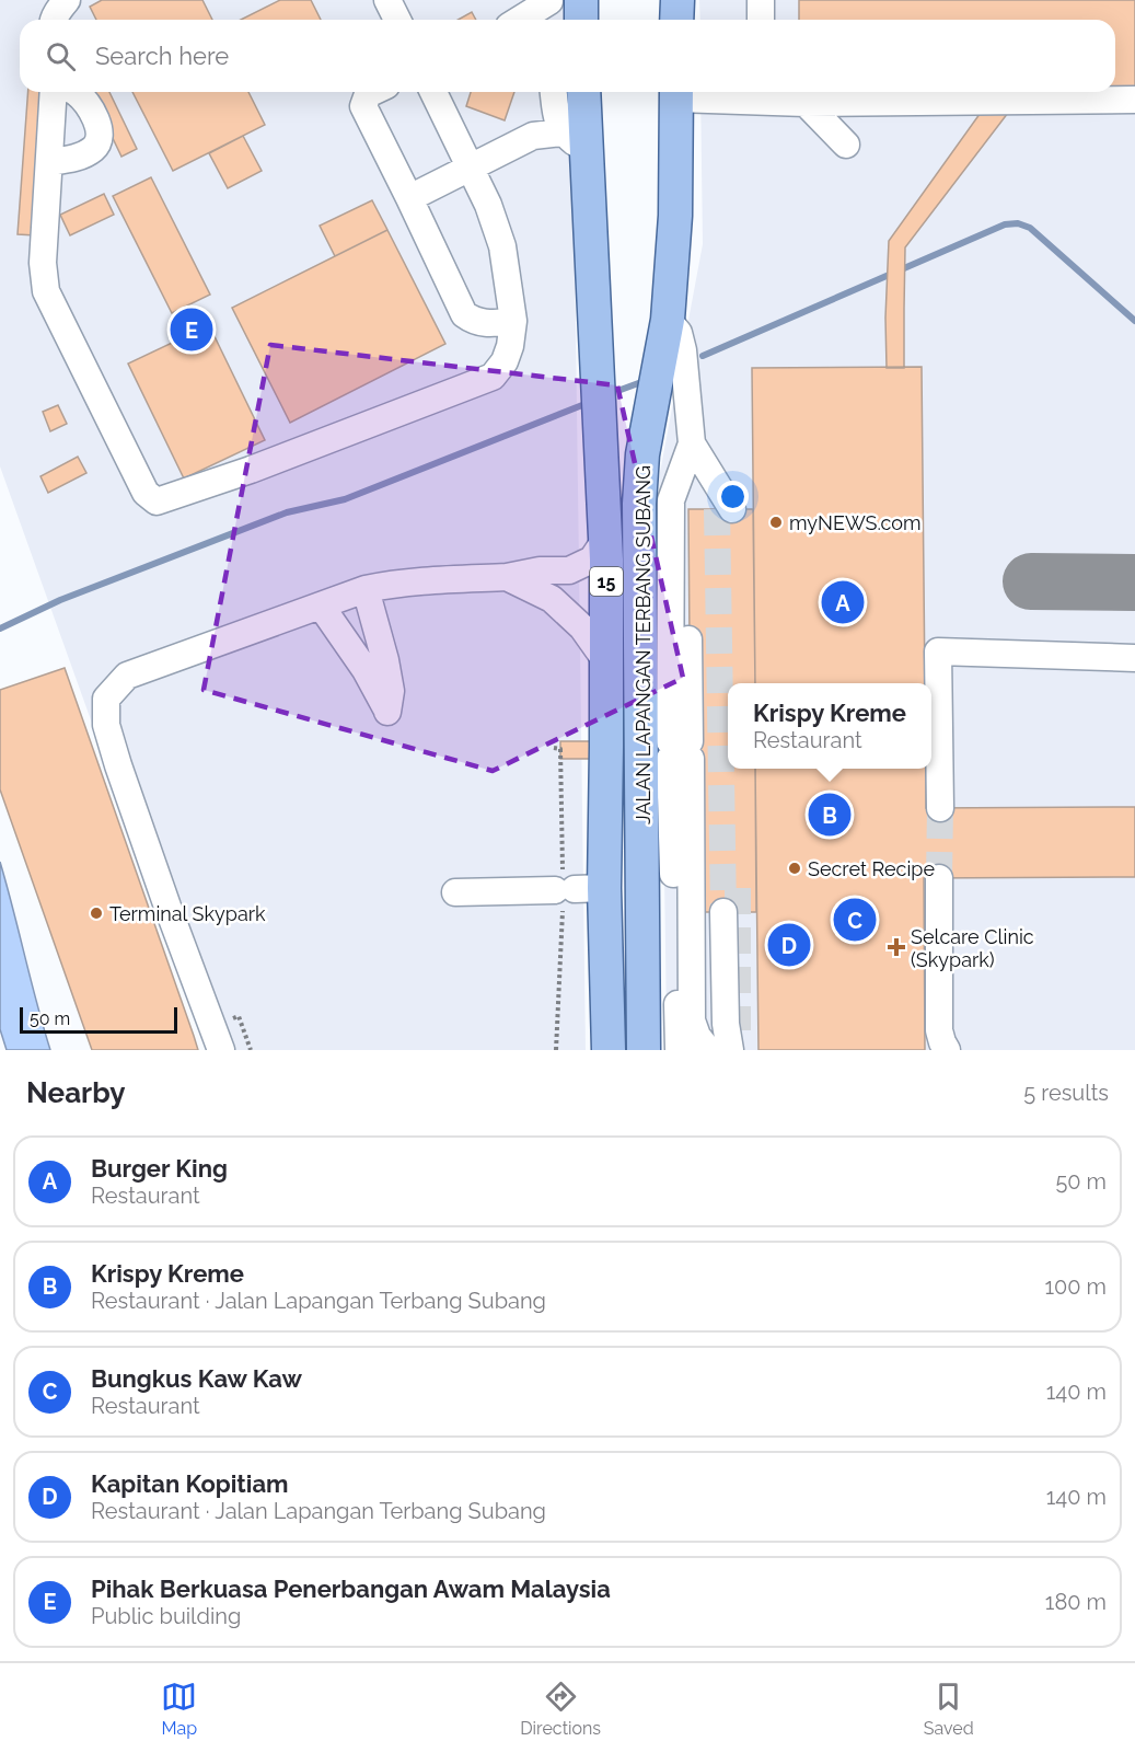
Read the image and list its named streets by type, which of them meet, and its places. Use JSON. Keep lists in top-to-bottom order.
{
  "streets": {
    "main road": ["15", "JALAN LAPANGAN TERBANG SUBANG"]
  },
  "places": {
    "other": ["myNEWS.com", "Secret Recipe", "Terminal Skypark"],
    "health": ["Selcare Clinic (Skypark)"]
  },
  "scale_bar": "50 m",
  "page": {
    "search": "Search here",
    "pins": [
      "E",
      "A",
      "B",
      "C",
      "D"
    ],
    "popup": ["Krispy Kreme", "Restaurant"],
    "scale": "50 m",
    "heading": ["Nearby", "5 results"],
    "list": [
      {
        "mark": "A",
        "name": "Burger King",
        "note": "Restaurant",
        "value": "50 m"
      },
      {
        "mark": "B",
        "name": "Krispy Kreme",
        "note": "Restaurant · Jalan Lapangan Terbang Subang",
        "value": "100 m"
      },
      {
        "mark": "C",
        "name": "Bungkus Kaw Kaw",
        "note": "Restaurant",
        "value": "140 m"
      },
      {
        "mark": "D",
        "name": "Kapitan Kopitiam",
        "note": "Restaurant · Jalan Lapangan Terbang Subang",
        "value": "140 m"
      },
      {
        "mark": "E",
        "name": "Pihak Berkuasa Penerbangan Awam Malaysia",
        "note": "Public building",
        "value": "180 m"
      }
    ],
    "nav": ["Map", "Directions", "Saved"]
  }
}
